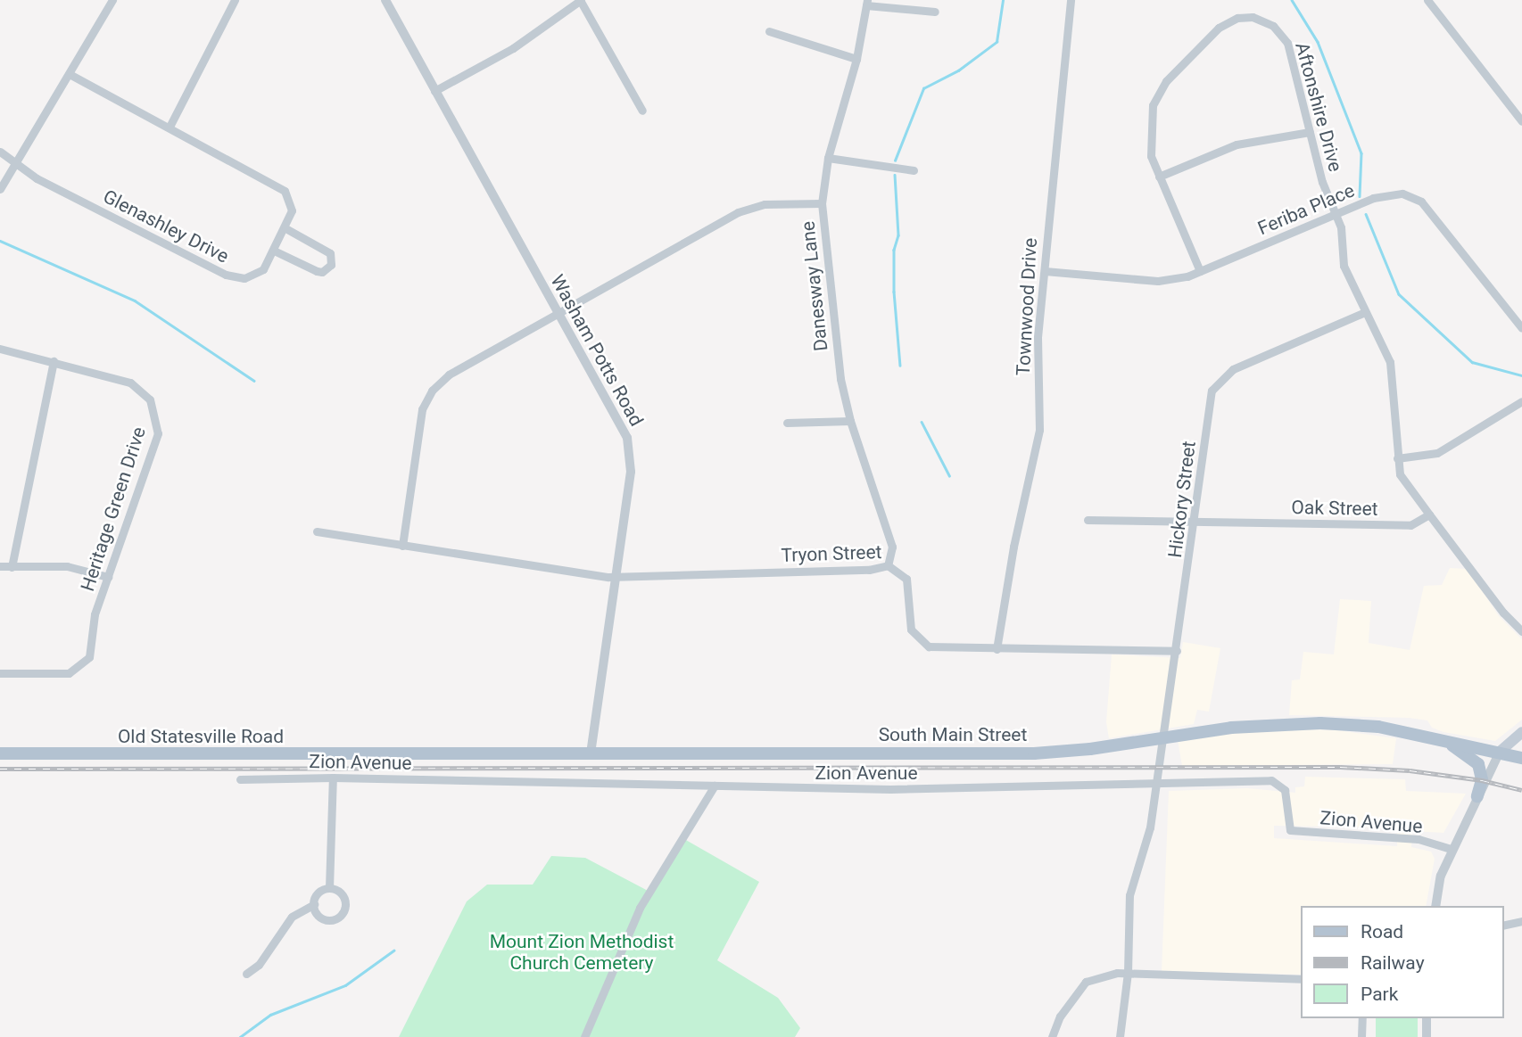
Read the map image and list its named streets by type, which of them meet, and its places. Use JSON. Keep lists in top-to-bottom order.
{
  "streets": {
    "main road": ["South Main Street", "Old Statesville Road"],
    "street": [
      "Aftonshire Drive",
      "Feriba Place",
      "Glenashley Drive",
      "Danesway Lane",
      "Townwood Drive",
      "Washam Potts Road",
      "Hickory Street",
      "Oak Street",
      "Heritage Green Drive",
      "Tryon Street",
      "Zion Avenue"
    ]
  },
  "crossings": [
    ["Aftonshire Drive", "Feriba Place"],
    ["Aftonshire Drive", "Hickory Street"],
    ["Aftonshire Drive", "Oak Street"],
    ["Feriba Place", "Townwood Drive"],
    ["Danesway Lane", "Tryon Street"],
    ["Townwood Drive", "Tryon Street"],
    ["Washam Potts Road", "Tryon Street"],
    ["Washam Potts Road", "South Main Street"],
    ["Hickory Street", "Oak Street"],
    ["Hickory Street", "Tryon Street"],
    ["Hickory Street", "South Main Street"],
    ["Hickory Street", "Zion Avenue"],
    ["South Main Street", "Old Statesville Road"]
  ],
  "parks": ["Mount Zion Methodist Church Cemetery"],
  "legend": ["Road", "Railway", "Park"]
}
